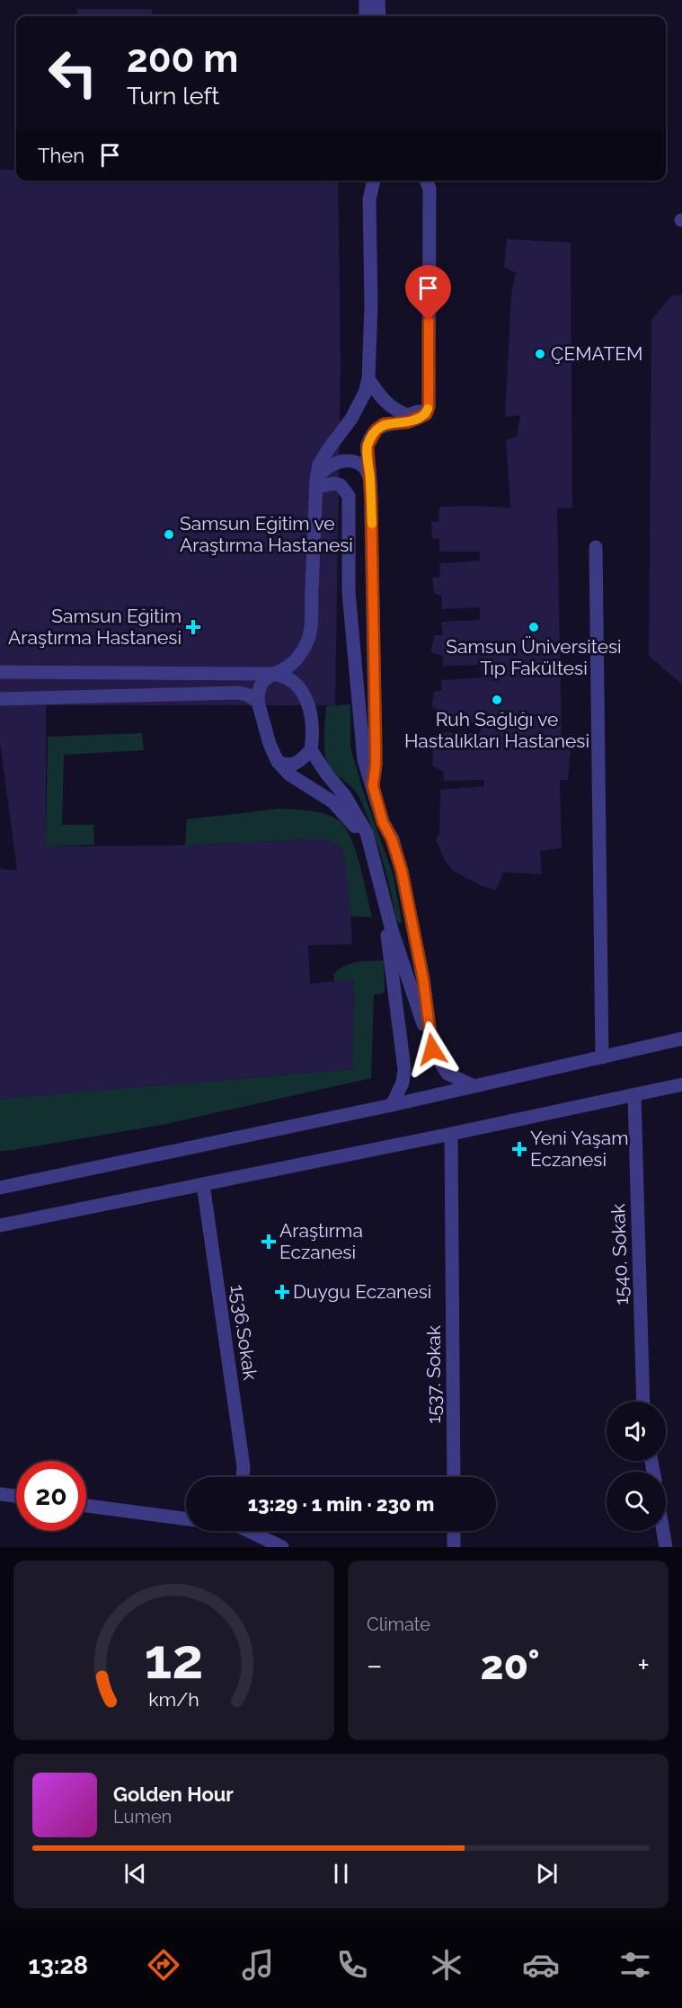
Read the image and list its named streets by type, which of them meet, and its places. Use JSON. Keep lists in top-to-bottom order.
{
  "streets": {
    "street": ["1540. Sokak", "1536.Sokak", "1537. Sokak"]
  },
  "places": {
    "other": [
      "ÇEMATEM",
      "Samsun Eğitim ve Araştırma Hastanesi",
      "Samsun Üniversitesi Tıp Fakültesi",
      "Ruh Sağlığı ve Hastalıkları Hastanesi"
    ],
    "health": [
      "Samsun Eğitim Araştırma Hastanesi",
      "Yeni Yaşam Eczanesi",
      "Araştırma Eczanesi",
      "Duygu Eczanesi"
    ]
  },
  "page": {
    "turn": ["200 m", "Turn left"],
    "then": "Then",
    "limit": "20",
    "trip": "13:29 · 1 min · 230 m",
    "tile": "Climate",
    "heat": ["−", "20°", "+"],
    "song": ["Golden Hour", "Lumen"],
    "tabs": "13:28",
    "gauge": ["12", "km/h"]
  }
}
